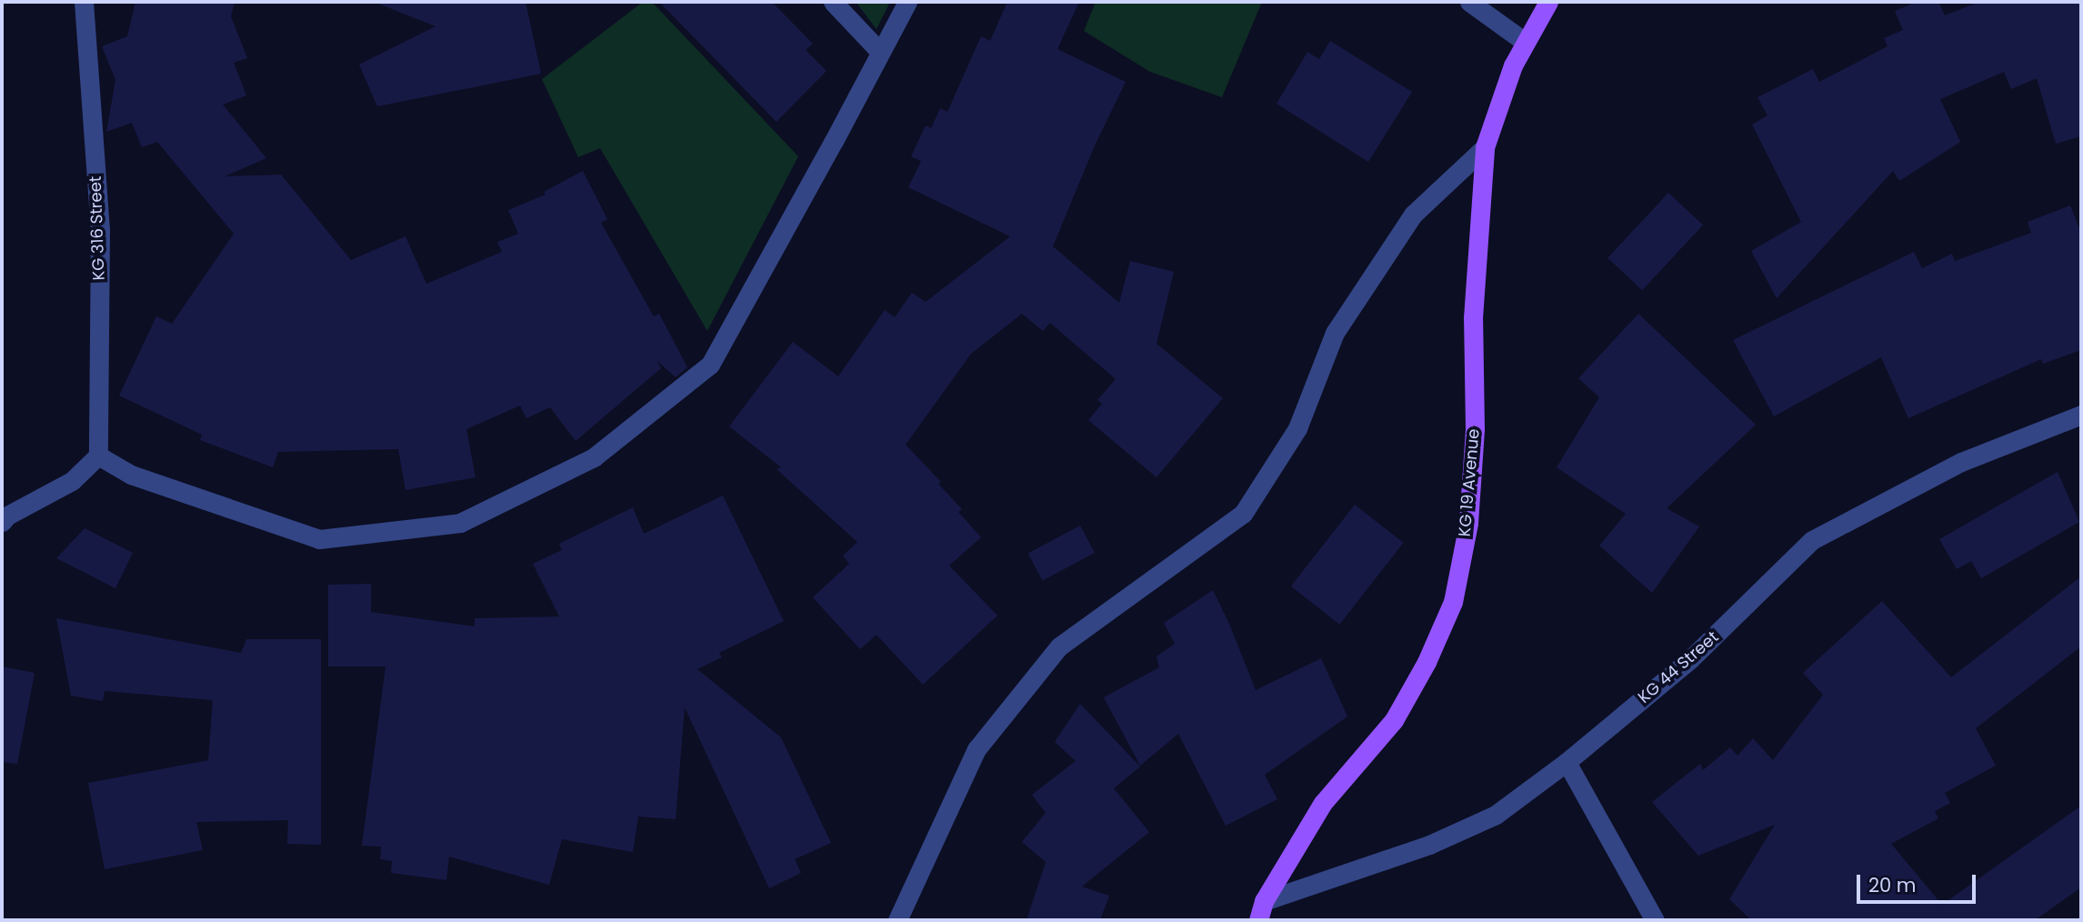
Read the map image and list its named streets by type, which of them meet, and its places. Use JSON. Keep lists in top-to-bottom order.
{
  "streets": {
    "main road": ["KG 19 Avenue"],
    "street": ["KG 316 Street", "KG 44 Street"]
  },
  "crossings": [
    ["KG 19 Avenue", "KG 44 Street"]
  ],
  "scale_bar": "20 m"
}
